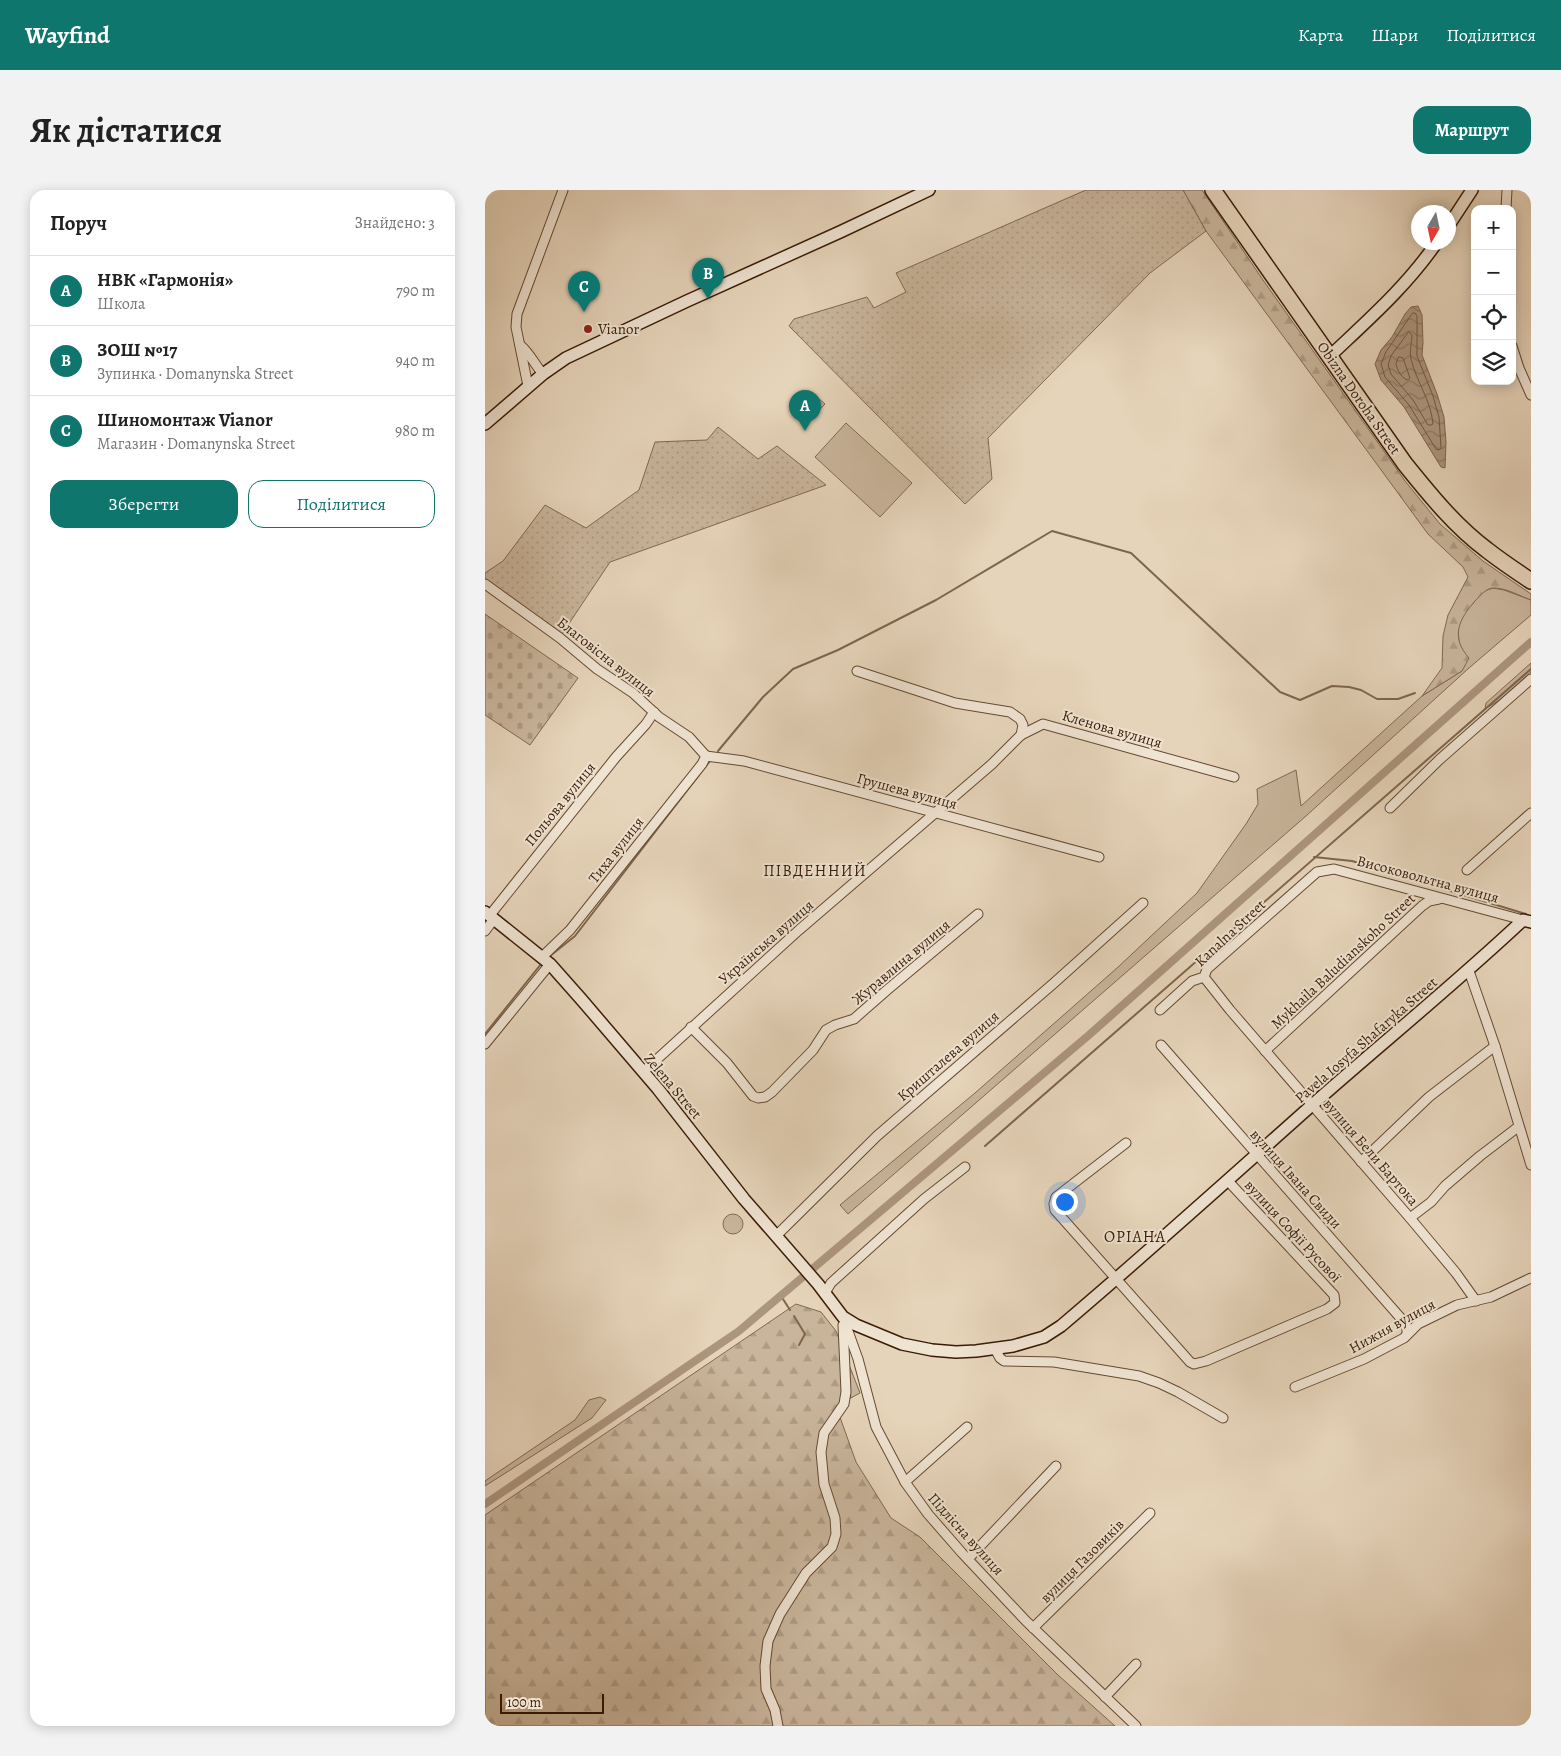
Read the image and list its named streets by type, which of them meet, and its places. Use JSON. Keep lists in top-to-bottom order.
{
  "streets": {
    "highway": ["Obizna Doroha Street"],
    "street": [
      "Благовісна вулиця",
      "Кленова вулиця",
      "Грушева вулиця",
      "Польова вулиця",
      "Тиха вулиця",
      "Високовольтна вулиця",
      "Kanalna Street",
      "Українська вулиця",
      "Mykhaila Baludianskoho Street",
      "Журавлина вулиця",
      "Pavela Iosyfa Shafaryka Street",
      "Кришталева вулиця",
      "Zelena Street",
      "вулиця Бели Бартока",
      "вулиця Івана Свиди",
      "вулиця Софії Русової",
      "Нижня вулиця",
      "Підлісна вулиця",
      "вулиця Газовиків"
    ]
  },
  "crossings": [
    ["Благовісна вулиця", "Грушева вулиця"],
    ["Благовісна вулиця", "Польова вулиця"],
    ["Благовісна вулиця", "Тиха вулиця"],
    ["Кленова вулиця", "Українська вулиця"],
    ["Грушева вулиця", "Тиха вулиця"],
    ["Грушева вулиця", "Українська вулиця"],
    ["Польова вулиця", "Zelena Street"],
    ["Тиха вулиця", "Zelena Street"],
    ["Високовольтна вулиця", "Kanalna Street"],
    ["Високовольтна вулиця", "Mykhaila Baludianskoho Street"],
    ["Високовольтна вулиця", "Pavela Iosyfa Shafaryka Street"],
    ["Kanalna Street", "вулиця Бели Бартока"],
    ["Українська вулиця", "Журавлина вулиця"],
    ["Українська вулиця", "Zelena Street"],
    ["Mykhaila Baludianskoho Street", "вулиця Бели Бартока"],
    ["Pavela Iosyfa Shafaryka Street", "Zelena Street"],
    ["Pavela Iosyfa Shafaryka Street", "вулиця Бели Бартока"],
    ["Pavela Iosyfa Shafaryka Street", "вулиця Івана Свиди"],
    ["Pavela Iosyfa Shafaryka Street", "вулиця Софії Русової"],
    ["Pavela Iosyfa Shafaryka Street", "Підлісна вулиця"],
    ["Кришталева вулиця", "Zelena Street"],
    ["Zelena Street", "Підлісна вулиця"],
    ["вулиця Бели Бартока", "Нижня вулиця"],
    ["вулиця Івана Свиди", "Нижня вулиця"],
    ["Підлісна вулиця", "вулиця Газовиків"]
  ],
  "districts": ["ПІВДЕННИЙ", "ОРІАНА"],
  "places": ["Vianor"],
  "scale_bar": "100 m",
  "north": "bottom",
  "page": {
    "header": "Wayfind",
    "nav": ["Карта", "Шари", "Поділитися"],
    "title": "Як дістатися",
    "buttons": [
      "Маршрут",
      ["Зберегти", "Поділитися"]
    ],
    "heading": ["Поруч", "Знайдено: 3"],
    "map_buttons": ["+", "−"],
    "list": [
      {
        "mark": "A",
        "name": "НВК «Гармонія»",
        "note": "Школа",
        "value": "790 m"
      },
      {
        "mark": "B",
        "name": "ЗОШ №17",
        "note": "Зупинка · Domanynska Street",
        "value": "940 m"
      },
      {
        "mark": "C",
        "name": "Шиномонтаж Vianor",
        "note": "Магазин · Domanynska Street",
        "value": "980 m"
      }
    ],
    "pins": ["B", "C", "A"],
    "scale": "100 m"
  }
}
